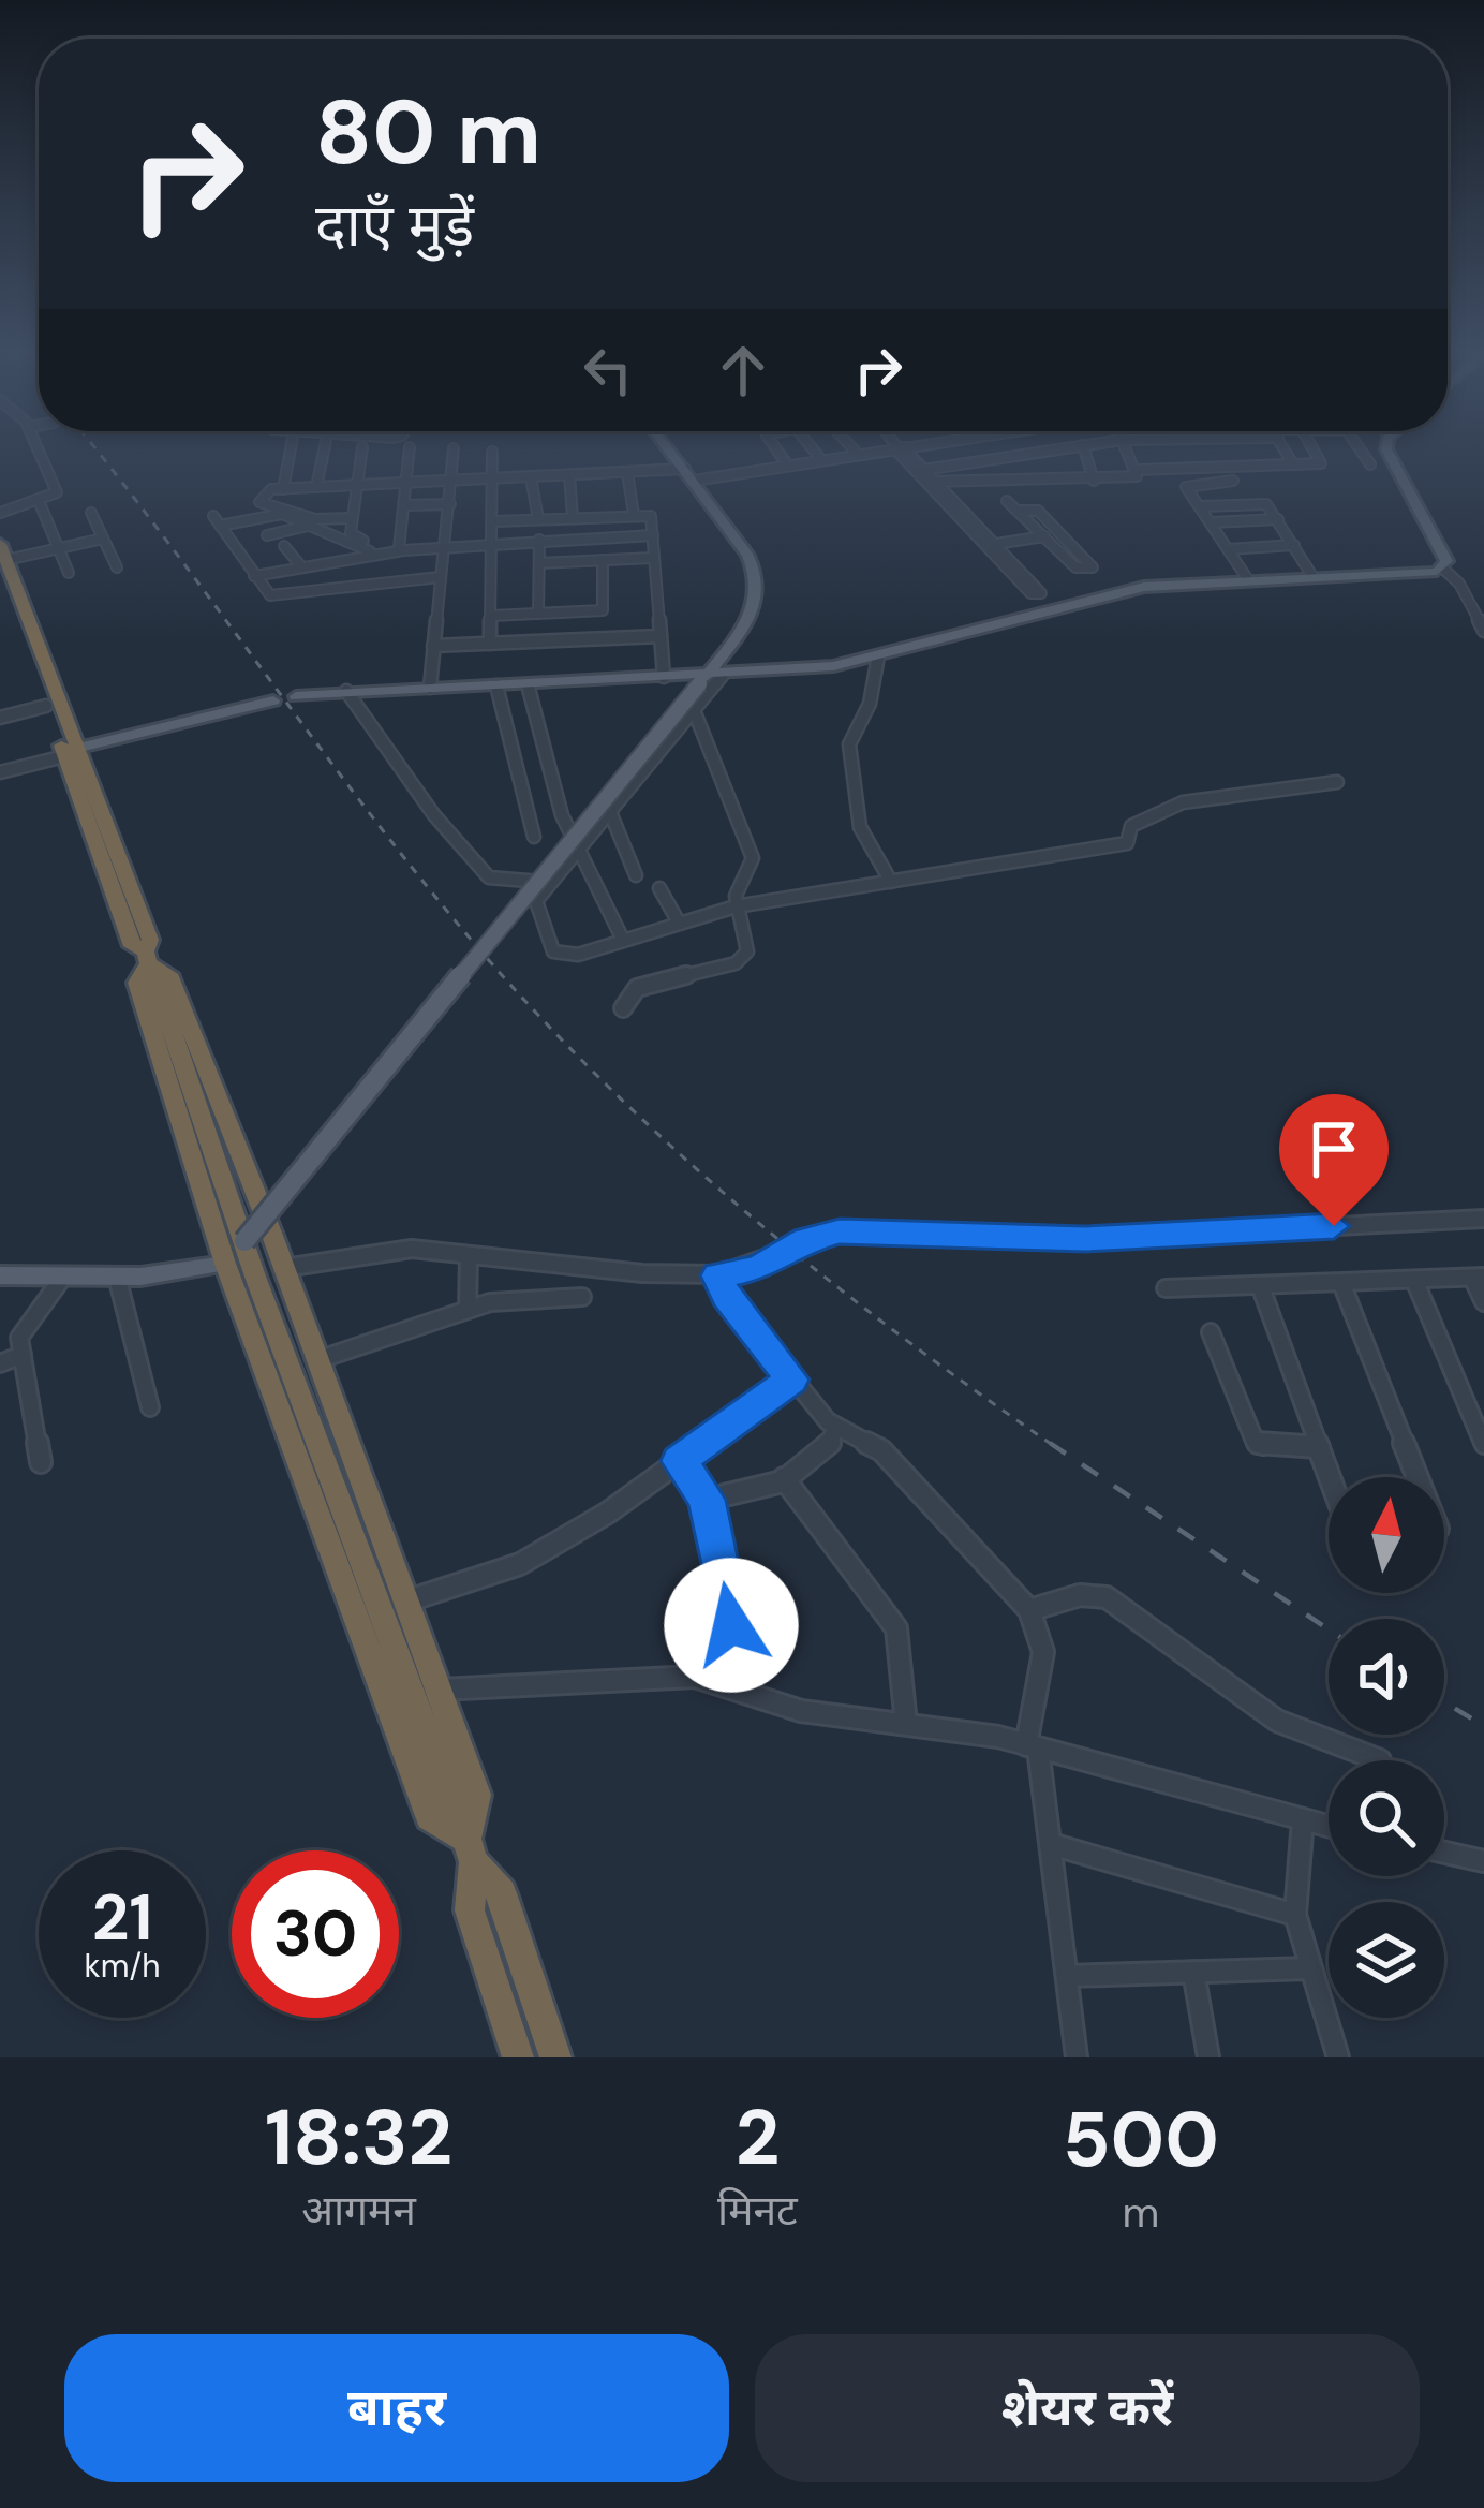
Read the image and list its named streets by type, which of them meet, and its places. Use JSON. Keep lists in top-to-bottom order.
{
  "north": "top",
  "page": {
    "turn": ["80 m", "दाएँ मुड़ें"],
    "speed": "21 km/h",
    "limit": "30",
    "eta": [
      "18:32",
      "आगमन",
      "2",
      "मिनट",
      "500",
      "m"
    ],
    "buttons": ["बाहर", "शेयर करें"]
  }
}
